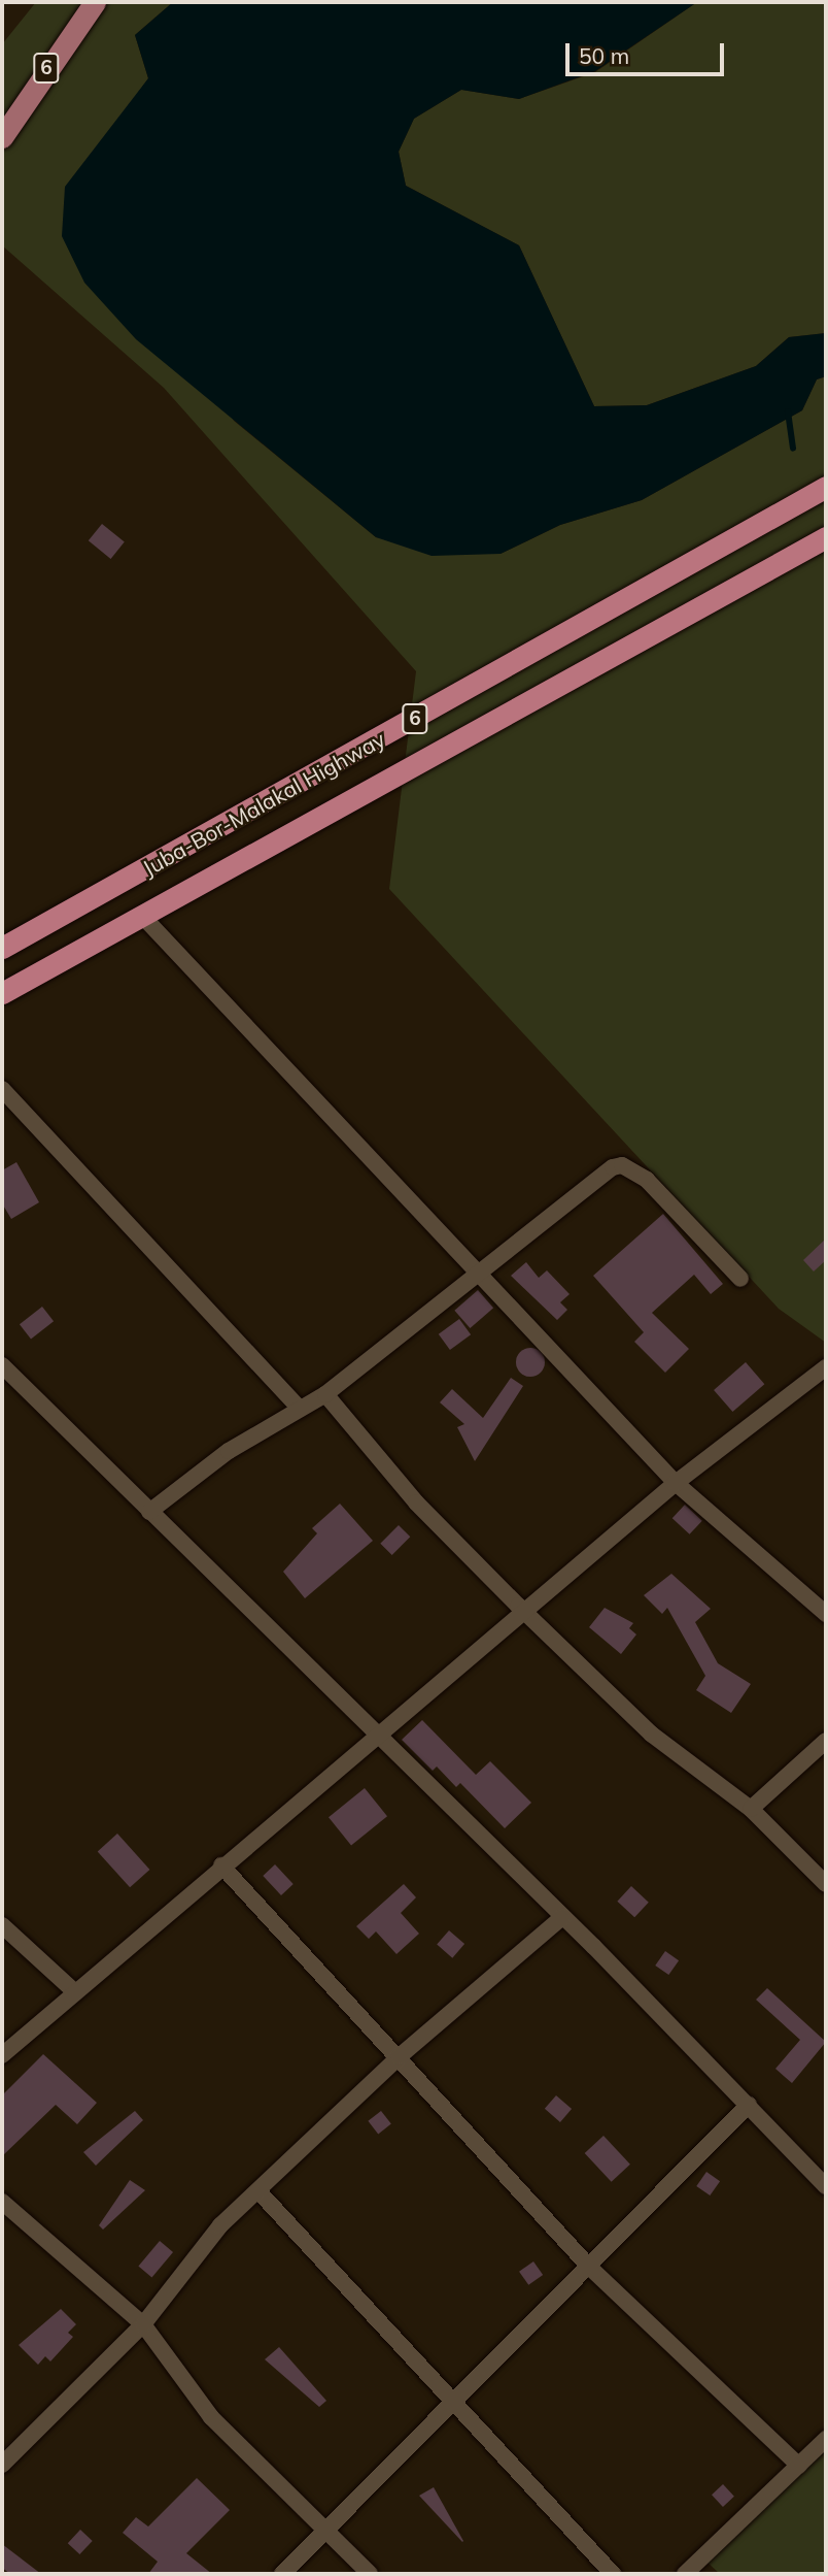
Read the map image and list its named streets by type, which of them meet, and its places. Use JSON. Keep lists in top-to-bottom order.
{
  "streets": {
    "highway": ["6", "Juba-Bor-Malakal Highway"]
  },
  "scale_bar": "50 m"
}
